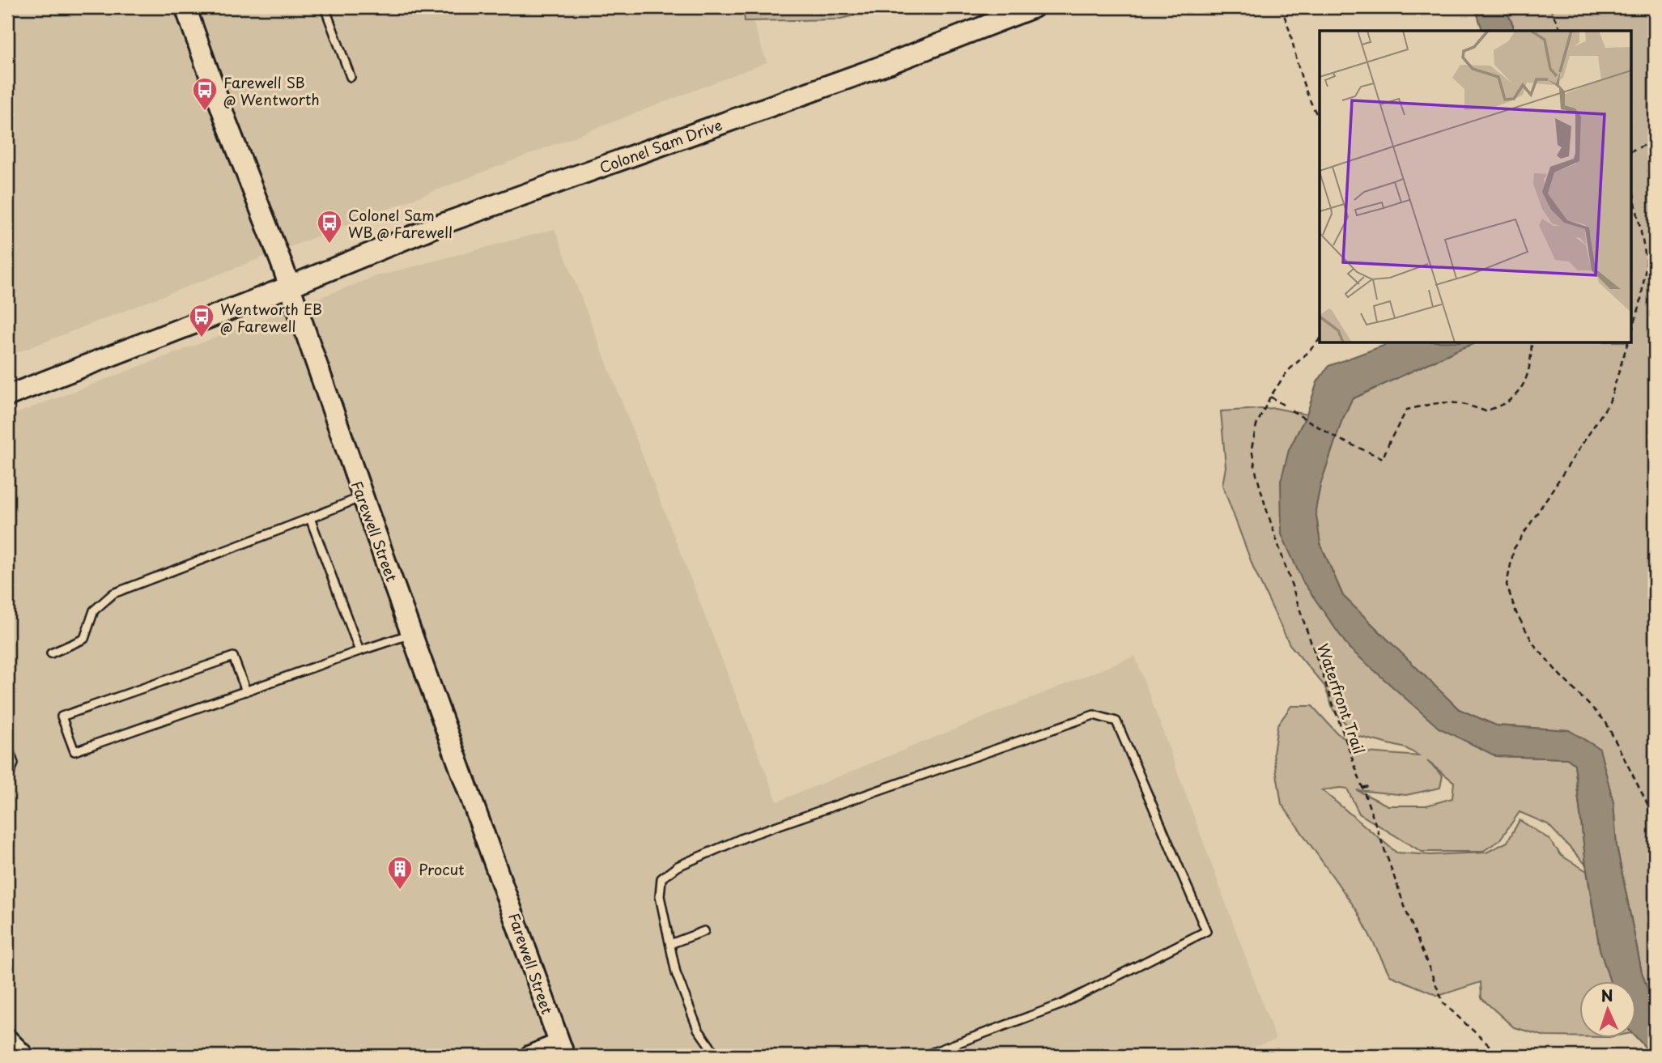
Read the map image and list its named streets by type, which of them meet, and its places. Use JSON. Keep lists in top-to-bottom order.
{
  "streets": {
    "street": ["Colonel Sam Drive", "Farewell Street"],
    "path": ["Waterfront Trail"]
  },
  "crossings": [
    ["Colonel Sam Drive", "Farewell Street"]
  ],
  "places": {
    "bus stop": ["Farewell SB @ Wentworth", "Colonel Sam WB @ Farewell", "Wentworth EB @ Farewell"],
    "building": ["Procut"]
  },
  "north": "top"
}
